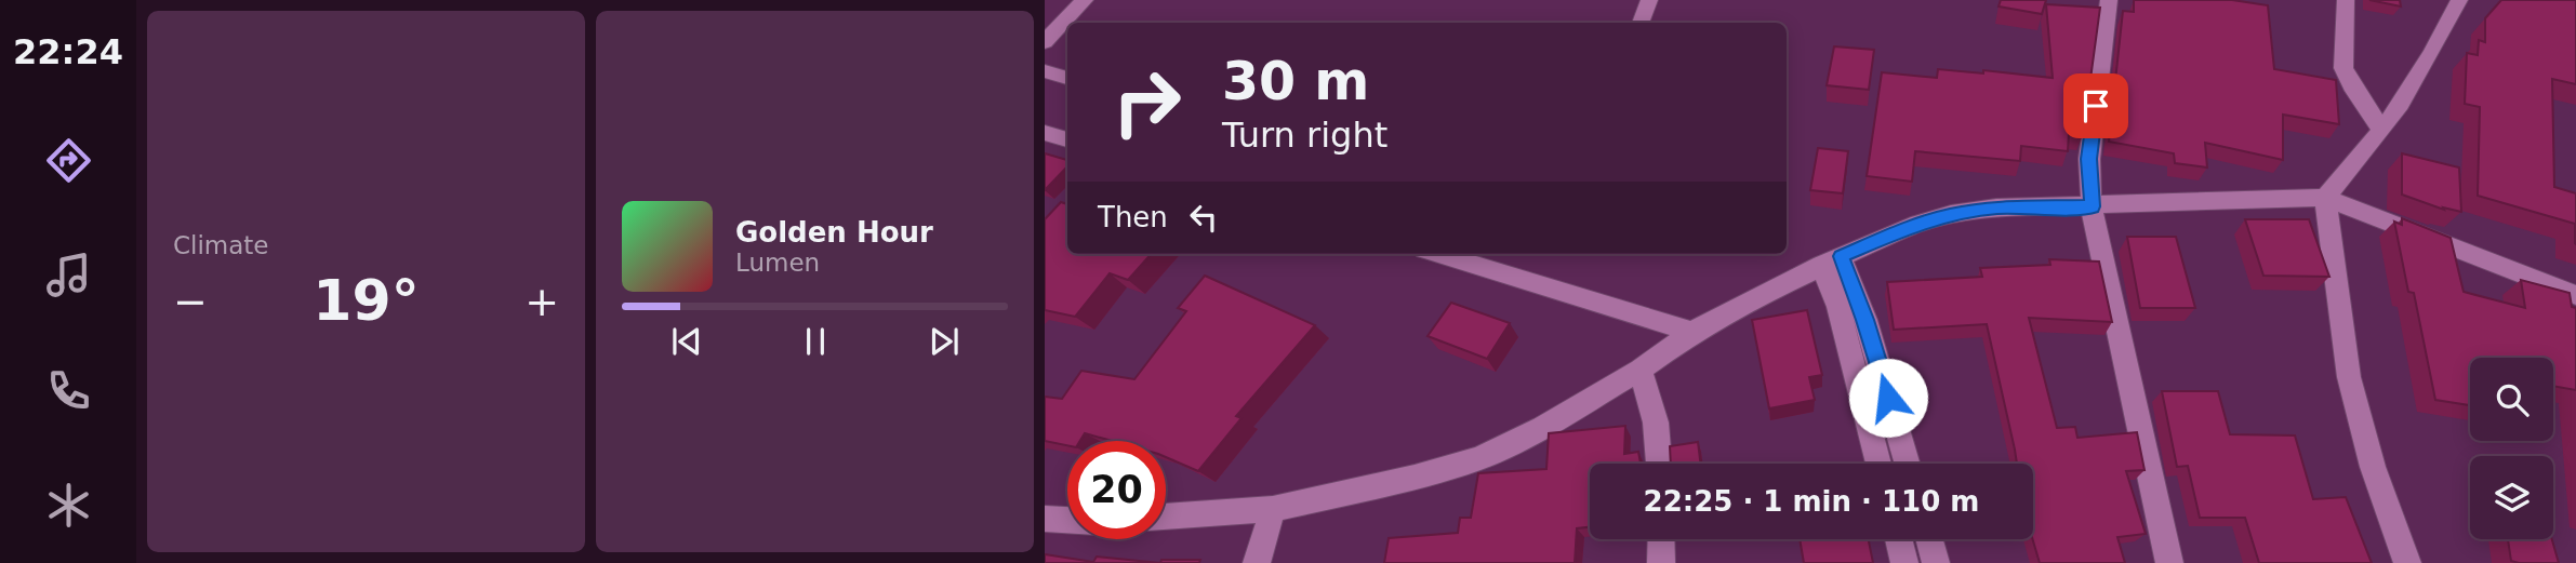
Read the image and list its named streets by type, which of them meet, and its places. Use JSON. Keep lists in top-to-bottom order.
{
  "page": {
    "tabs": "22:24",
    "tile": "Climate",
    "turn": ["30 m", "Turn right"],
    "then": "Then",
    "song": ["Golden Hour", "Lumen"],
    "heat": ["−", "19°", "+"],
    "limit": "20",
    "trip": "22:25 · 1 min · 110 m"
  }
}
